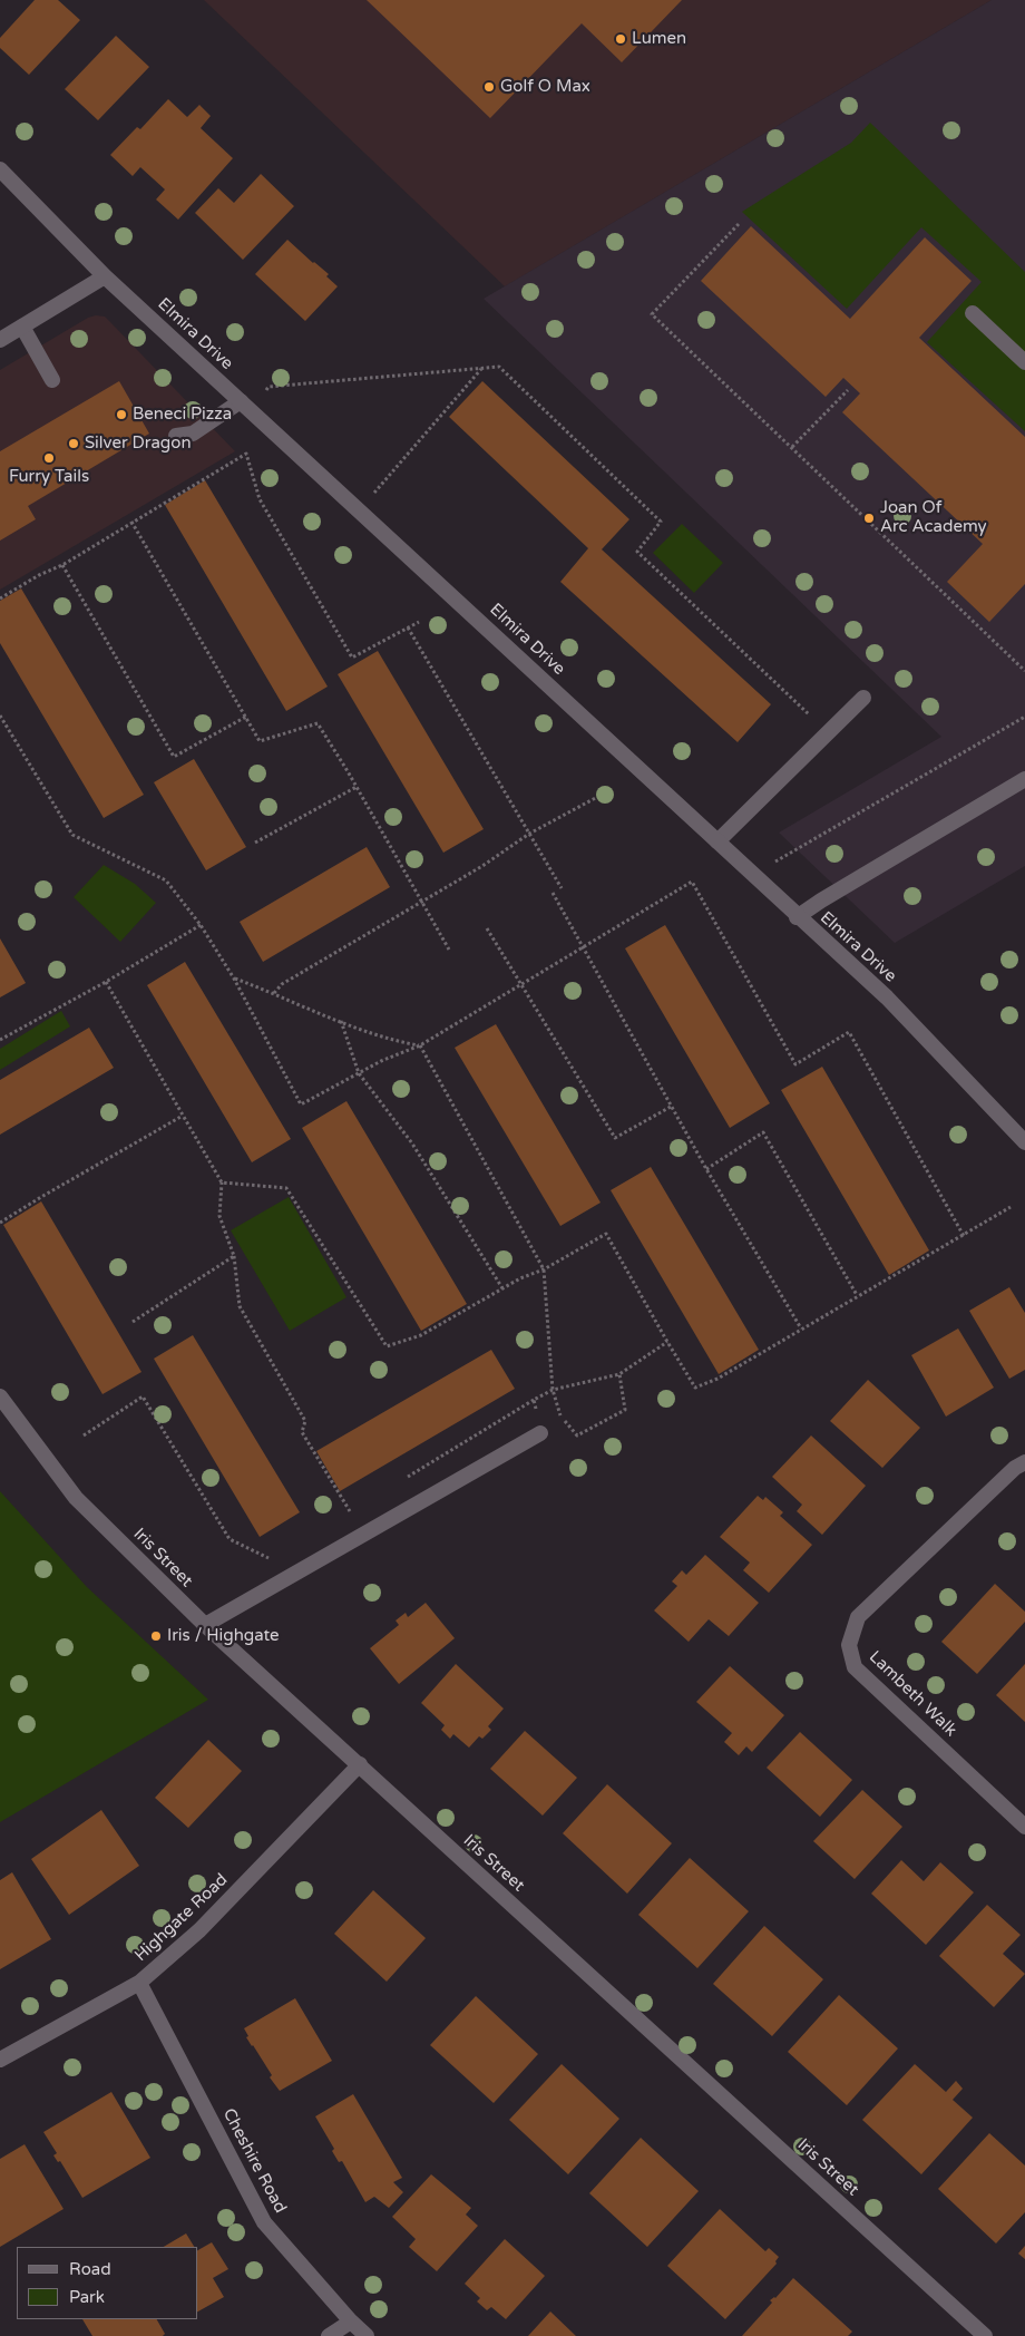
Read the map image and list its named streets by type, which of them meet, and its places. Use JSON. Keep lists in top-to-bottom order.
{
  "streets": {
    "street": [
      "Elmira Drive",
      "Iris Street",
      "Lambeth Walk",
      "Highgate Road",
      "Cheshire Road"
    ]
  },
  "crossings": [
    ["Iris Street", "Highgate Road"],
    ["Highgate Road", "Cheshire Road"]
  ],
  "places": [
    "Lumen",
    "Golf O Max",
    "Beneci Pizza",
    "Silver Dragon",
    "Furry Tails",
    "Joan Of Arc Academy",
    "Iris / Highgate"
  ],
  "legend": ["Road", "Park"]
}
